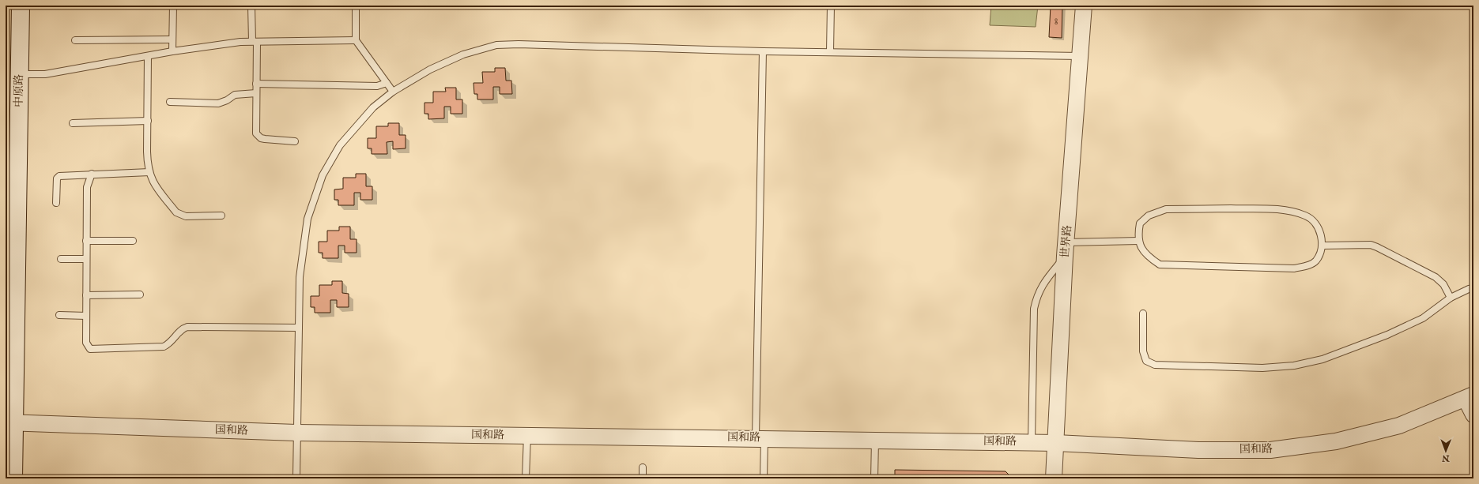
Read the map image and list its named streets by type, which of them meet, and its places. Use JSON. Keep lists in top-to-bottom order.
{
  "streets": {
    "main road": ["中原路"],
    "street": ["世界路", "国和路"]
  },
  "crossings": [
    ["中原路", "国和路"],
    ["世界路", "国和路"]
  ],
  "house_numbers": ["8"],
  "north": "bottom"
}
